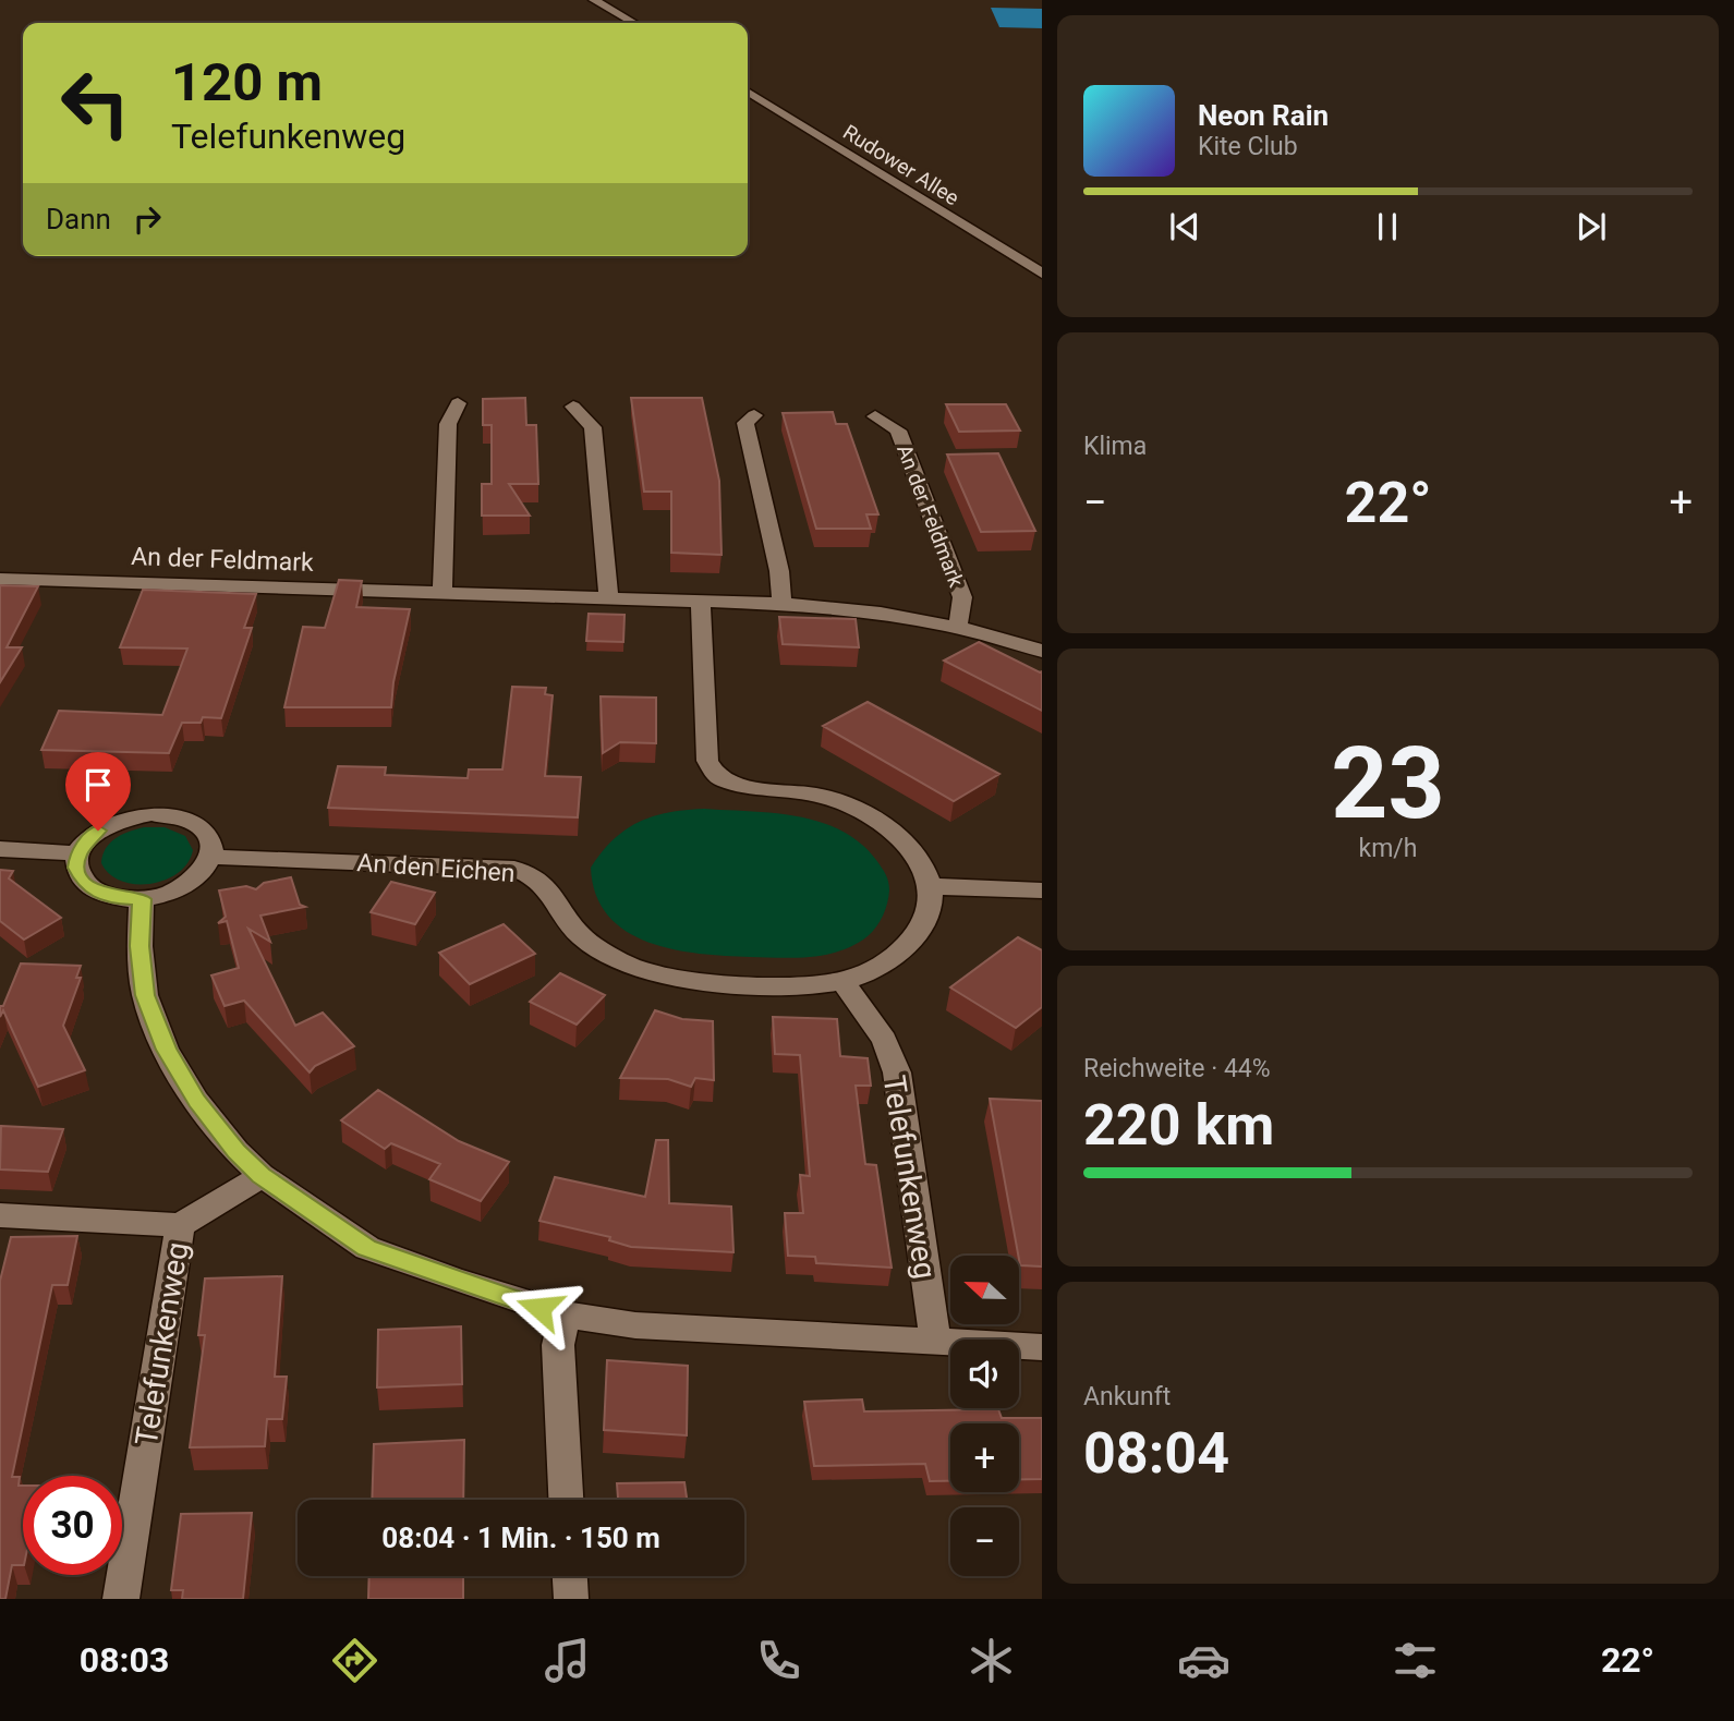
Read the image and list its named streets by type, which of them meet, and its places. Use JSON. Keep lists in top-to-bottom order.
{
  "streets": {
    "street": [
      "Rudower Allee",
      "An der Feldmark",
      "An den Eichen",
      "Telefunkenweg"
    ]
  },
  "crossings": [
    ["An den Eichen", "Telefunkenweg"]
  ],
  "north": "left",
  "page": {
    "turn": ["120 m", "Telefunkenweg"],
    "song": ["Neon Rain", "Kite Club"],
    "then": "Dann",
    "tile": [
      "Klima",
      ["23", "km/h"],
      ["Reichweite · 44%", "220 km"],
      ["Ankunft", "08:04"]
    ],
    "heat": ["−", "22°", "+"],
    "map_buttons": ["+", "−"],
    "limit": "30",
    "trip": "08:04 · 1 Min. · 150 m",
    "tabs": ["08:03", "22°"]
  }
}
